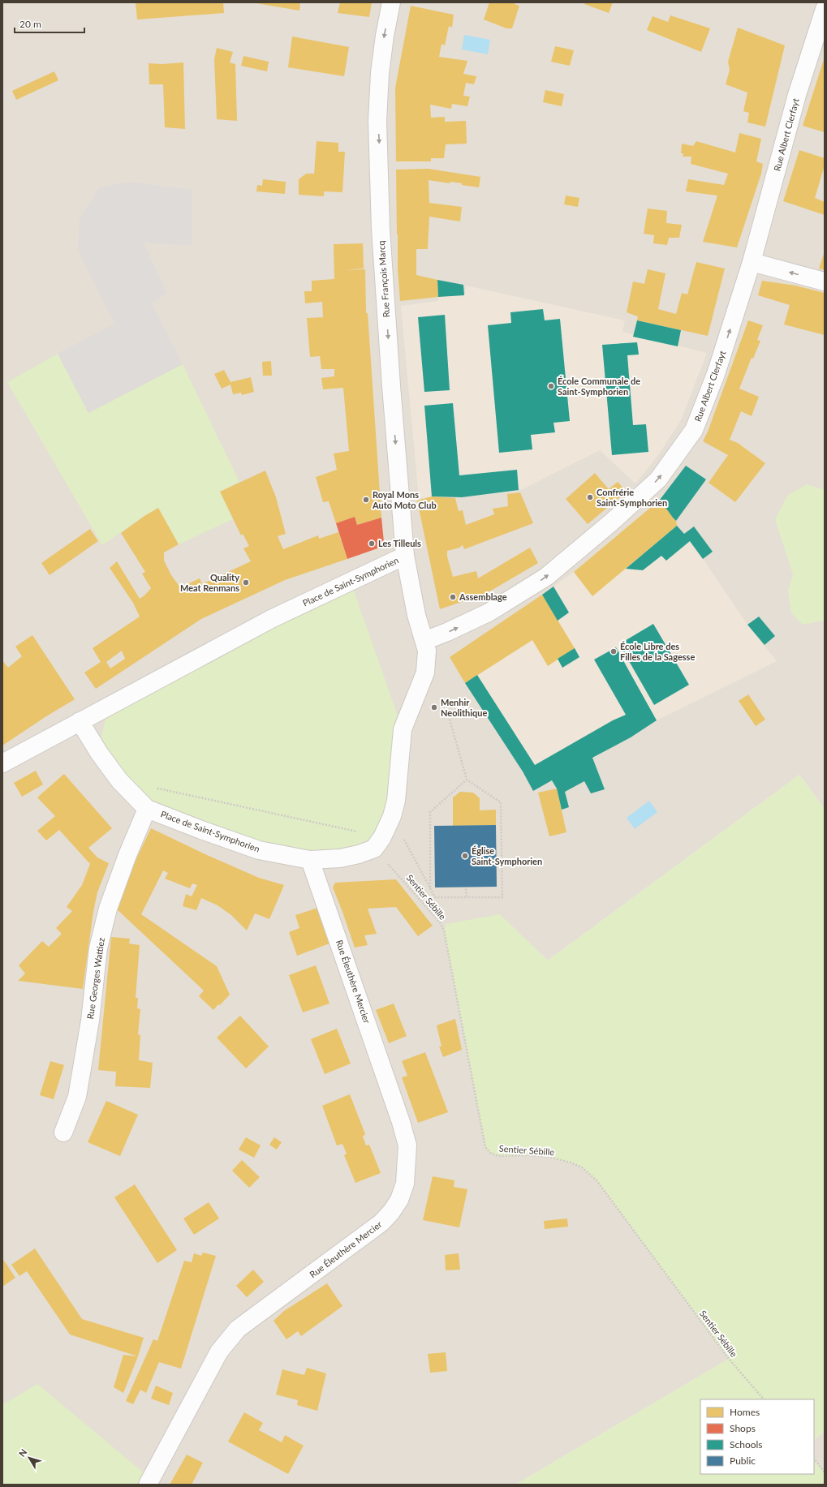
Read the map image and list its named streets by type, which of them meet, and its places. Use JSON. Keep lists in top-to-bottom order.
{
  "streets": {
    "street": [
      "Rue Albert Clerfayt",
      "Rue François Marcq",
      "Place de Saint-Symphorien",
      "Rue Georges Wattiez",
      "Rue Éleuthère Mercier"
    ],
    "path": ["Sentier Sébille"]
  },
  "crossings": [
    ["Rue Albert Clerfayt", "Place de Saint-Symphorien"],
    ["Rue François Marcq", "Place de Saint-Symphorien"],
    ["Place de Saint-Symphorien", "Sentier Sébille"],
    ["Place de Saint-Symphorien", "Rue Georges Wattiez"],
    ["Place de Saint-Symphorien", "Rue Éleuthère Mercier"]
  ],
  "one_way": ["Rue Albert Clerfayt", "Rue François Marcq"],
  "places": [
    "École Communale de Saint-Symphorien",
    "Confrérie Saint-Symphorien",
    "Royal Mons Auto Moto Club",
    "Les Tilleuls",
    "Quality Meat Renmans",
    "Assemblage",
    "École Libre des Filles de la Sagesse",
    "Menhir Neolithique",
    "Église Saint-Symphorien"
  ],
  "legend": [
    "Homes",
    "Shops",
    "Schools",
    "Public"
  ],
  "scale_bar": "20 m",
  "north": "top left"
}
